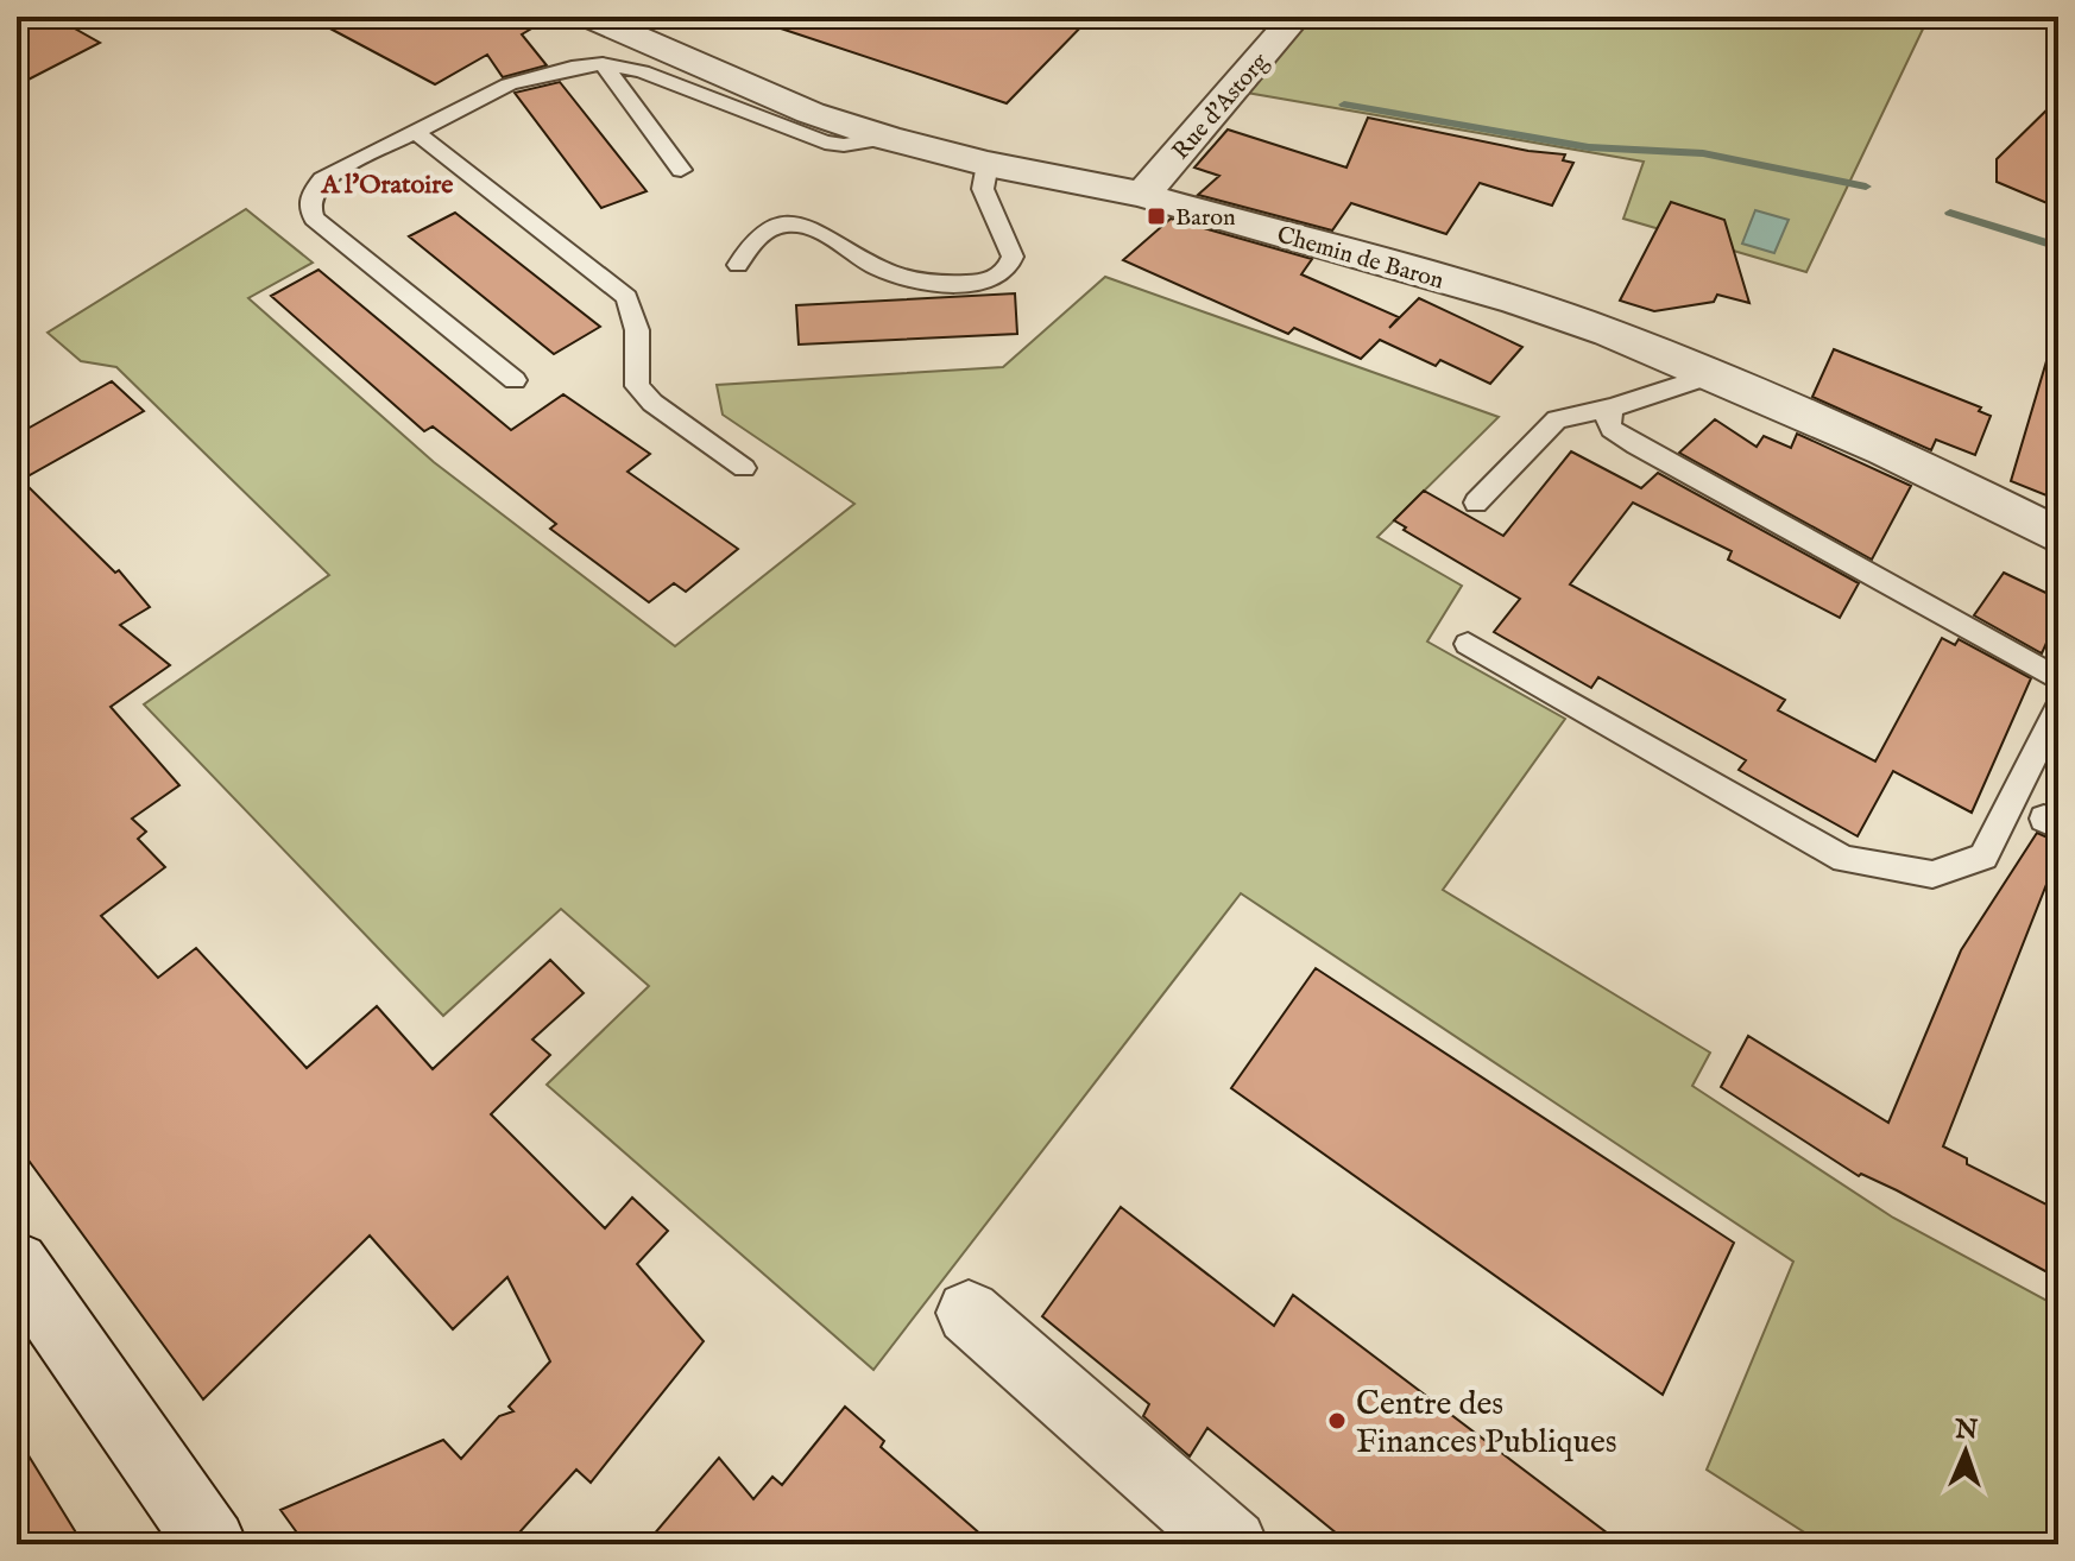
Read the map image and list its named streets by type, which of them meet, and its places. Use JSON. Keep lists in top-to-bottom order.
{
  "streets": {
    "street": ["Rue d'Astorg", "Chemin de Baron"]
  },
  "crossings": [
    ["Rue d'Astorg", "Chemin de Baron"]
  ],
  "districts": ["A l'Oratoire"],
  "places": {
    "transit": ["Baron"],
    "other": ["Centre des Finances Publiques"]
  },
  "north": "top"
}
